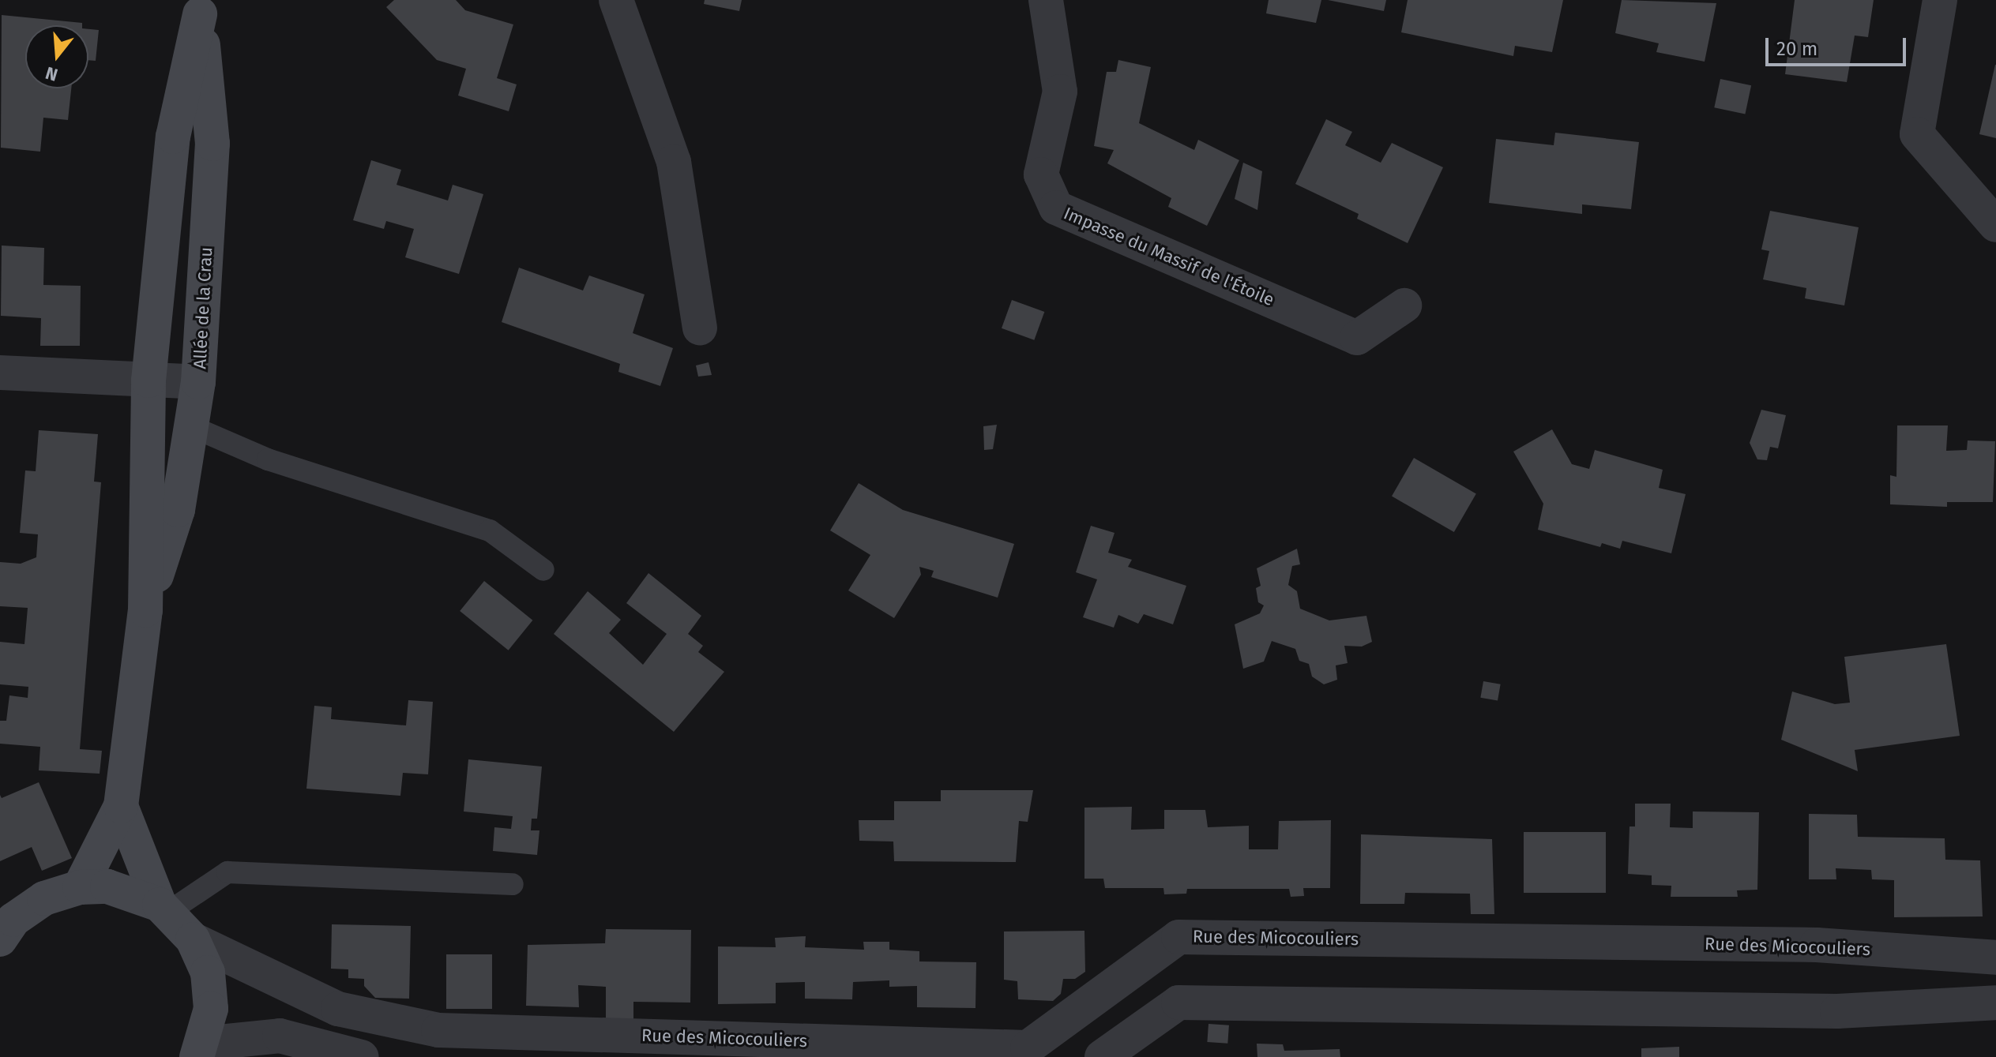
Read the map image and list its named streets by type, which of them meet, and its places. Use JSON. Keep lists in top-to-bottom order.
{
  "streets": {
    "street": ["Impasse du Massif de l'Étoile", "Allée de la Crau", "Rue des Micocouliers"]
  },
  "scale_bar": "20 m",
  "north": "bottom"
}
